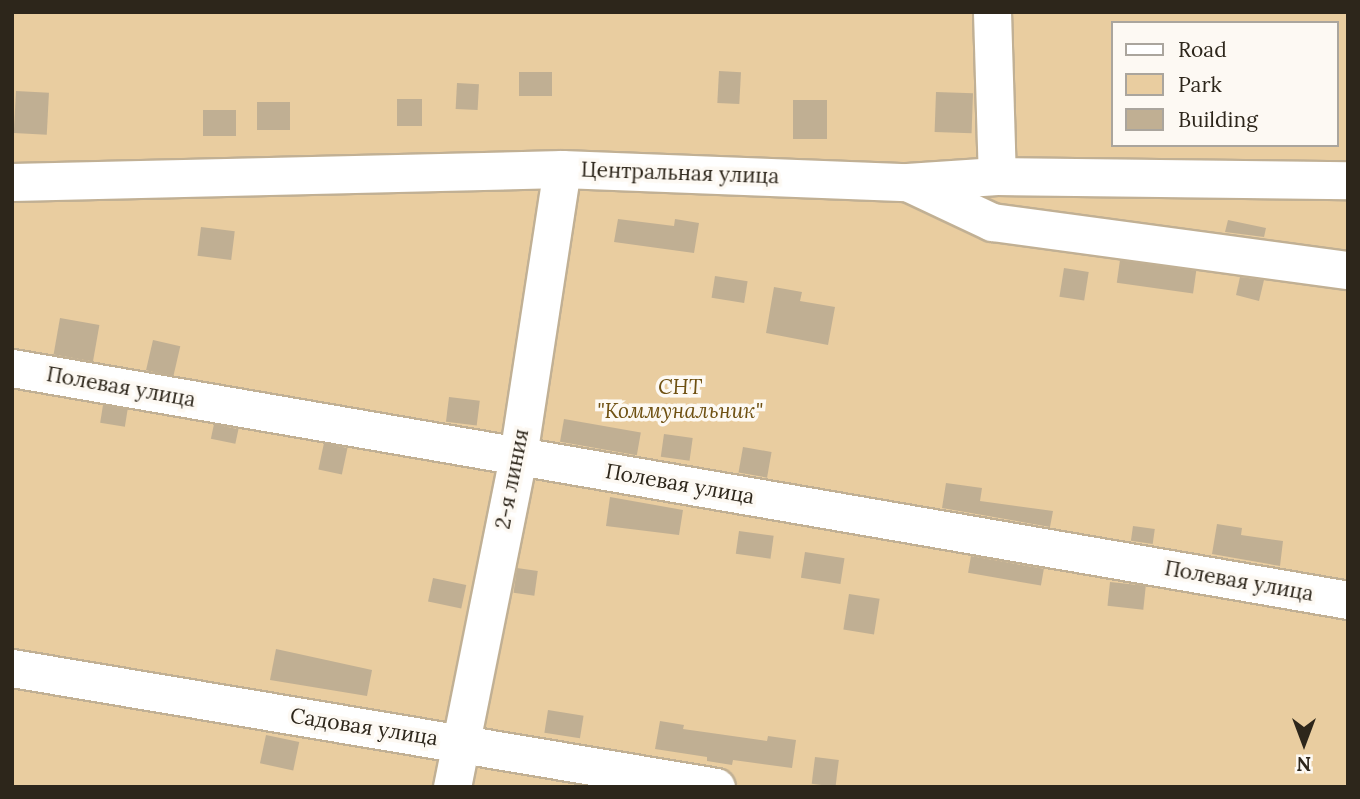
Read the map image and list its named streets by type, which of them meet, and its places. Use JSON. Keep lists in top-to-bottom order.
{
  "streets": {
    "street": [
      "Центральная улица",
      "Полевая улица",
      "2-я линия",
      "Садовая улица"
    ]
  },
  "crossings": [
    ["Центральная улица", "2-я линия"],
    ["Полевая улица", "2-я линия"],
    ["2-я линия", "Садовая улица"]
  ],
  "parks": ["СНТ \"Коммунальник\""],
  "legend": ["Road", "Park", "Building"],
  "north": "bottom"
}
